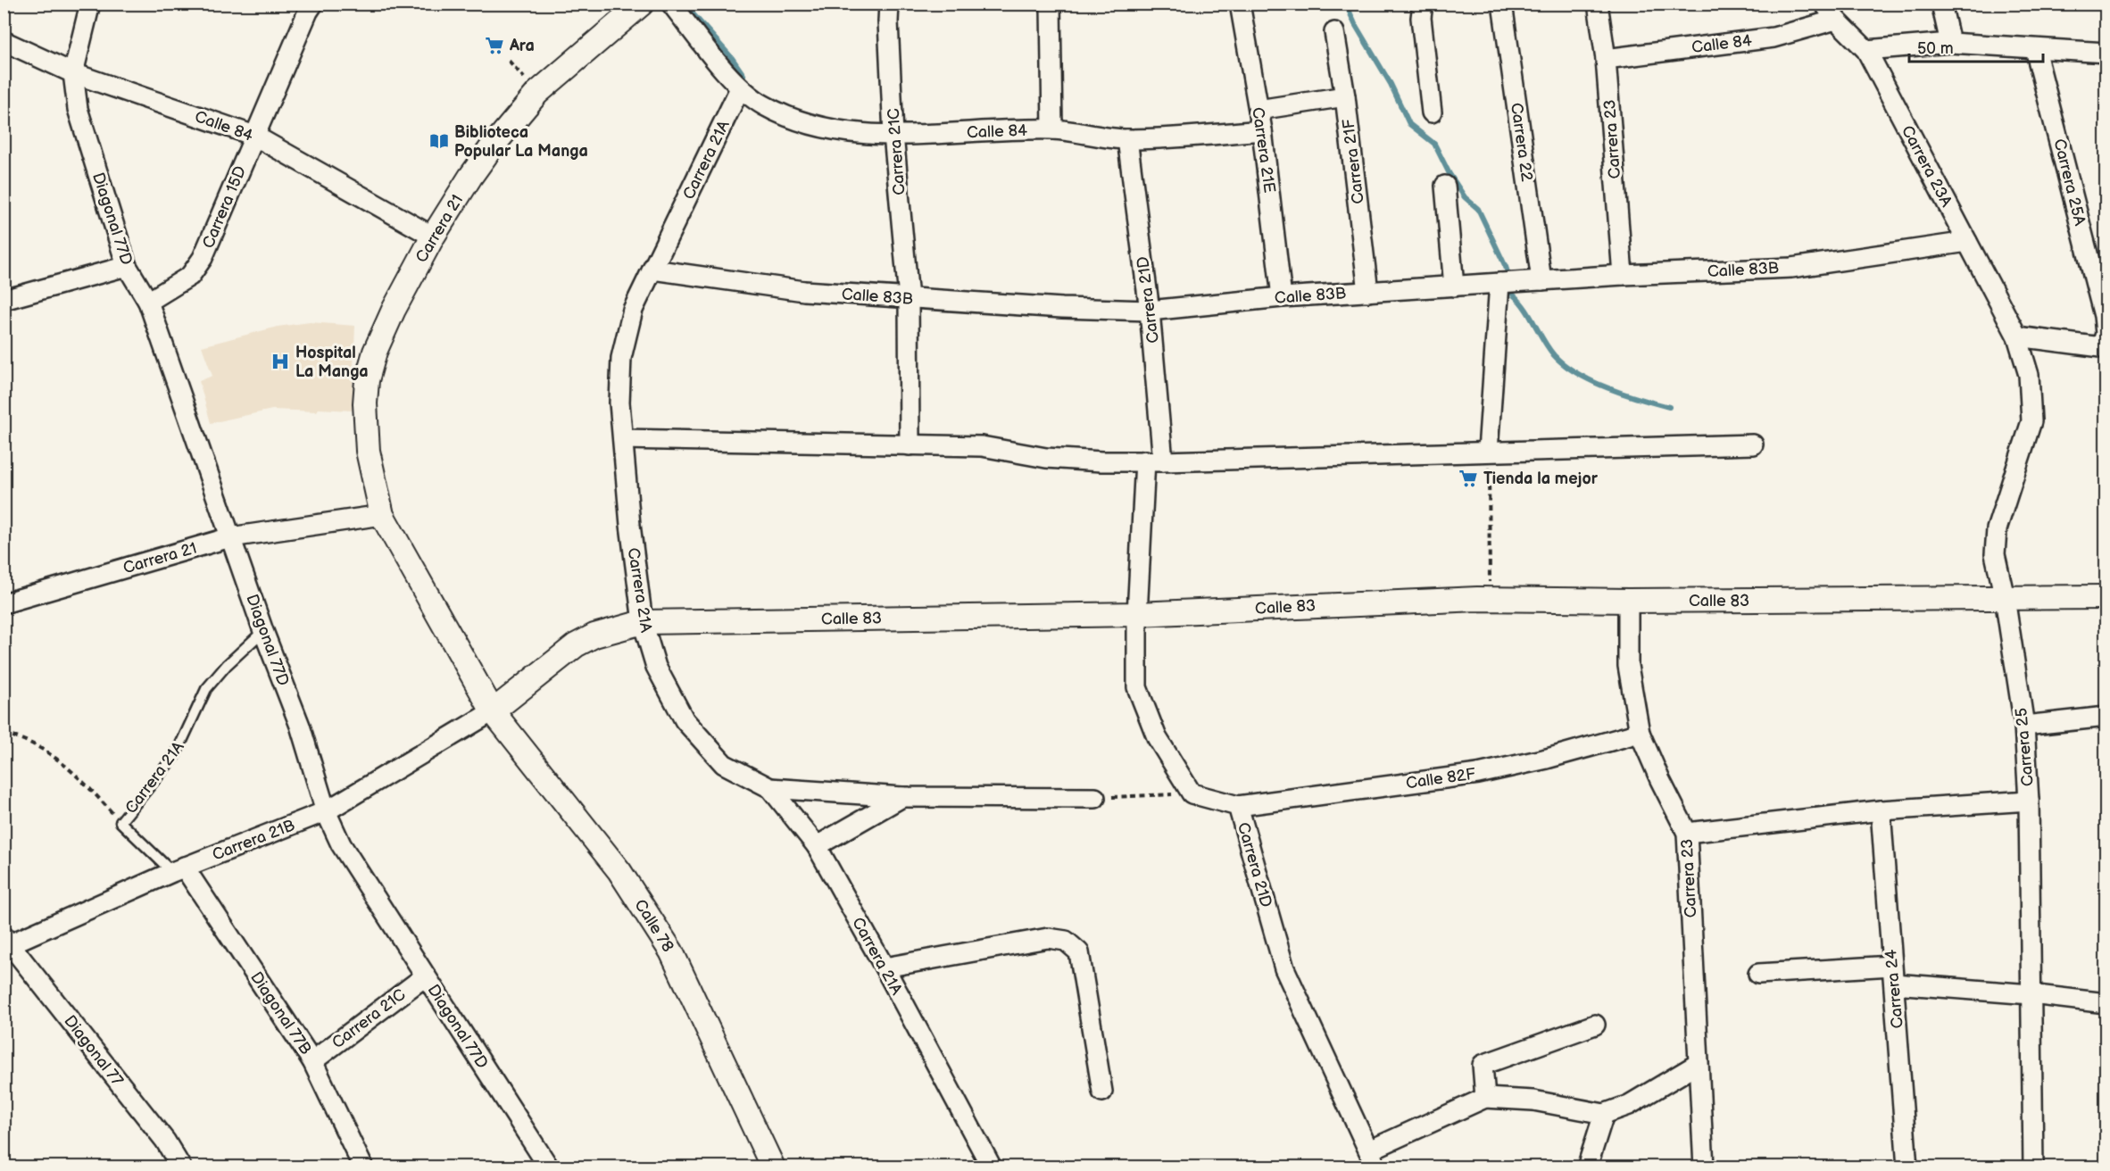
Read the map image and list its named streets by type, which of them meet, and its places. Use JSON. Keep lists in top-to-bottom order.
{
  "streets": {
    "street": [
      "Calle 84",
      "Carrera 23",
      "Carrera 22",
      "Carrera 21E",
      "Carrera 21C",
      "Carrera 21A",
      "Carrera 21F",
      "Carrera 23A",
      "Carrera 25A",
      "Carrera 15D",
      "Diagonal 77D",
      "Carrera 21",
      "Calle 83B",
      "Carrera 21D",
      "Calle 83",
      "Carrera 25",
      "Calle 82F",
      "Carrera 21B",
      "Calle 78",
      "Carrera 24",
      "Diagonal 77B",
      "Diagonal 77"
    ]
  },
  "crossings": [
    ["Calle 84", "Carrera 23"],
    ["Calle 84", "Carrera 21E"],
    ["Calle 84", "Carrera 21C"],
    ["Calle 84", "Carrera 21A"],
    ["Calle 84", "Carrera 23A"],
    ["Calle 84", "Carrera 15D"],
    ["Calle 84", "Diagonal 77D"],
    ["Calle 84", "Carrera 21"],
    ["Calle 84", "Carrera 21D"],
    ["Carrera 23", "Calle 83B"],
    ["Carrera 23", "Calle 83"],
    ["Carrera 23", "Calle 82F"],
    ["Carrera 22", "Calle 83B"],
    ["Carrera 21E", "Calle 83B"],
    ["Carrera 21C", "Diagonal 77D"],
    ["Carrera 21C", "Calle 83B"],
    ["Carrera 21C", "Diagonal 77B"],
    ["Carrera 21A", "Diagonal 77D"],
    ["Carrera 21A", "Calle 83B"],
    ["Carrera 21A", "Calle 83"],
    ["Carrera 21A", "Diagonal 77B"],
    ["Carrera 21F", "Calle 83B"],
    ["Carrera 23A", "Calle 83B"],
    ["Carrera 23A", "Carrera 25"],
    ["Carrera 15D", "Diagonal 77D"],
    ["Diagonal 77D", "Carrera 21"],
    ["Diagonal 77D", "Carrera 21B"],
    ["Carrera 21", "Calle 83"],
    ["Carrera 21", "Carrera 21B"],
    ["Carrera 21", "Calle 78"],
    ["Calle 83B", "Carrera 21D"],
    ["Carrera 21D", "Calle 83"],
    ["Carrera 21D", "Calle 82F"],
    ["Calle 83", "Carrera 25"],
    ["Calle 83", "Carrera 21B"],
    ["Calle 83", "Calle 78"],
    ["Carrera 21B", "Calle 78"],
    ["Carrera 21B", "Diagonal 77B"],
    ["Carrera 21B", "Diagonal 77"]
  ],
  "places": {
    "supermarket": ["Ara", "Tienda la mejor"],
    "library": ["Biblioteca Popular La Manga"],
    "hospital": ["Hospital La Manga"]
  },
  "scale_bar": "50 m"
}
